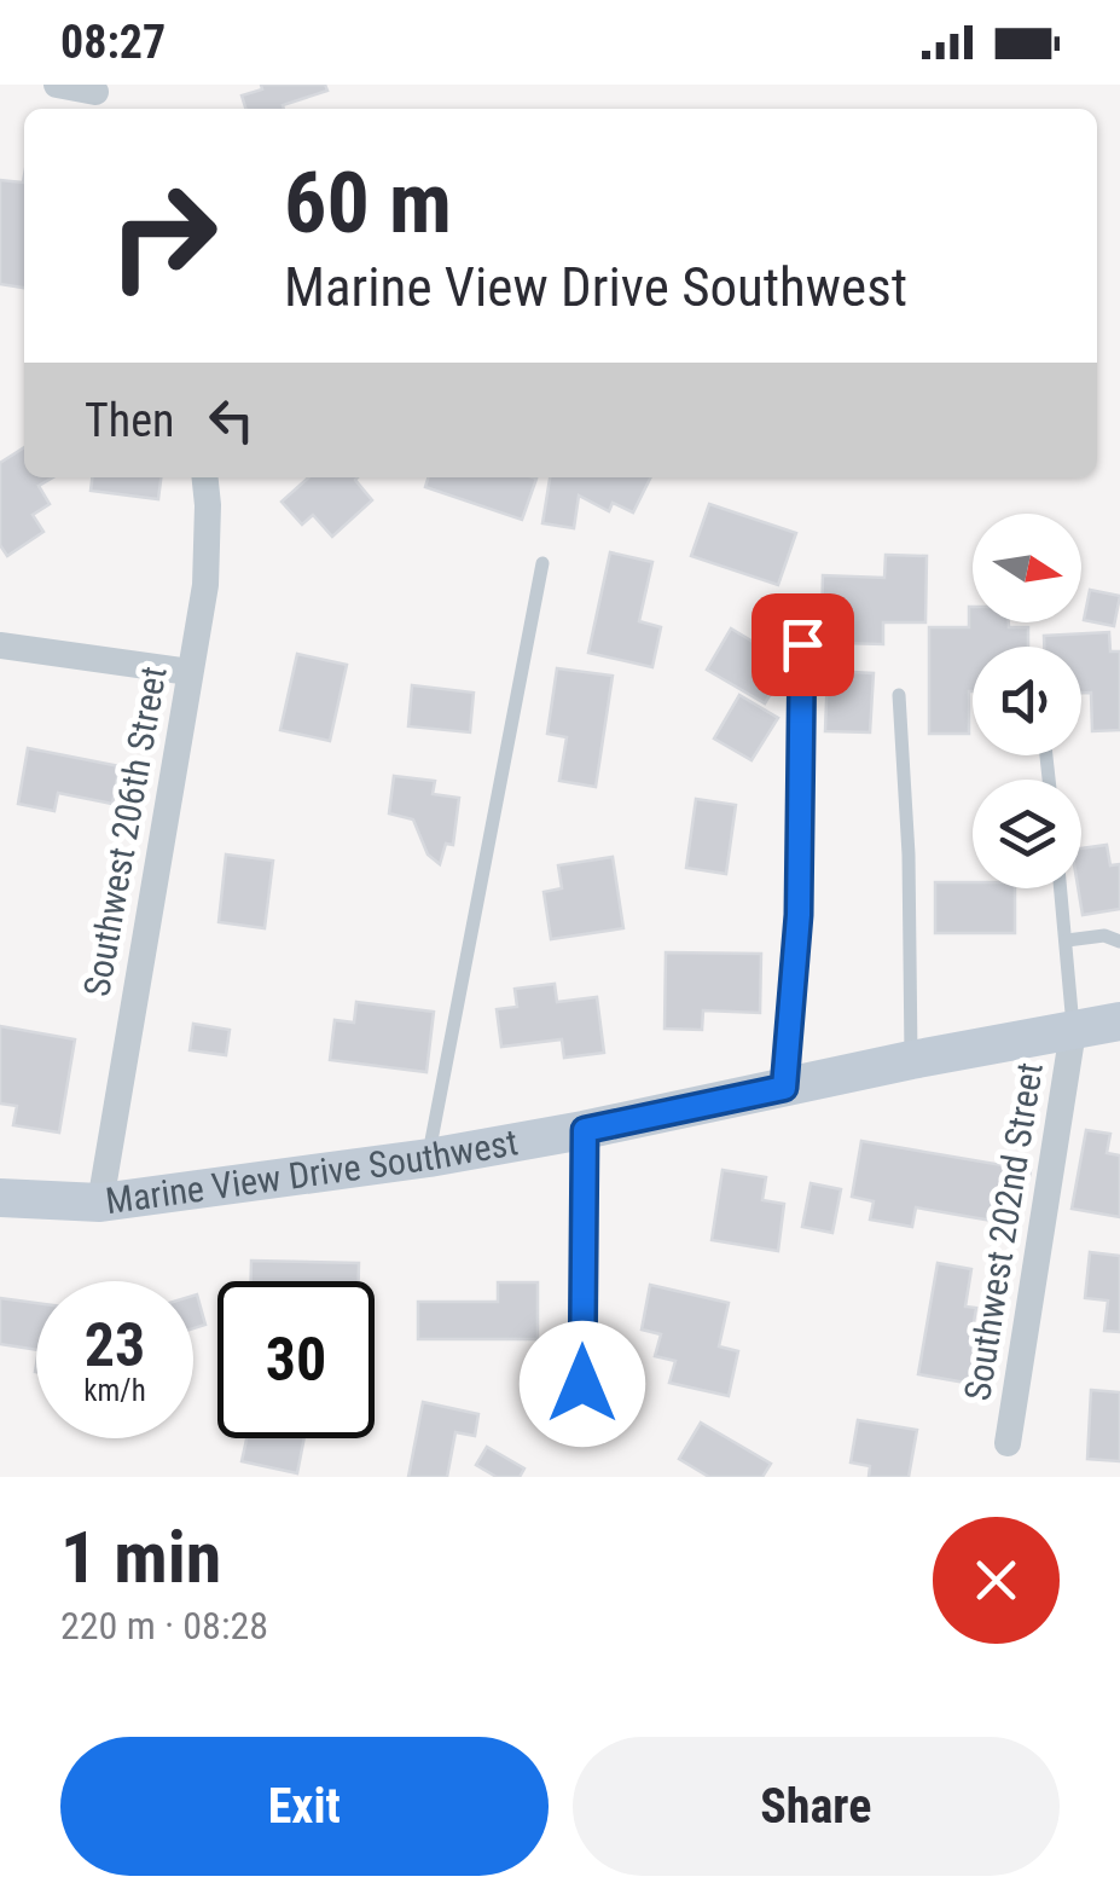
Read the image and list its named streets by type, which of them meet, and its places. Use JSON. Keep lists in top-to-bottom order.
{
  "streets": {
    "street": ["Southwest 206th Street", "Marine View Drive Southwest", "Southwest 202nd Street"]
  },
  "crossings": [
    ["Southwest 206th Street", "Marine View Drive Southwest"],
    ["Marine View Drive Southwest", "Southwest 202nd Street"]
  ],
  "north": "right",
  "page": {
    "status": "08:27",
    "turn": ["60 m", "Marine View Drive Southwest"],
    "then": "Then",
    "speed": "23 km/h",
    "limit": "30",
    "heading": ["1 min", "220 m · 08:28"],
    "buttons": ["Exit", "Share"]
  }
}
